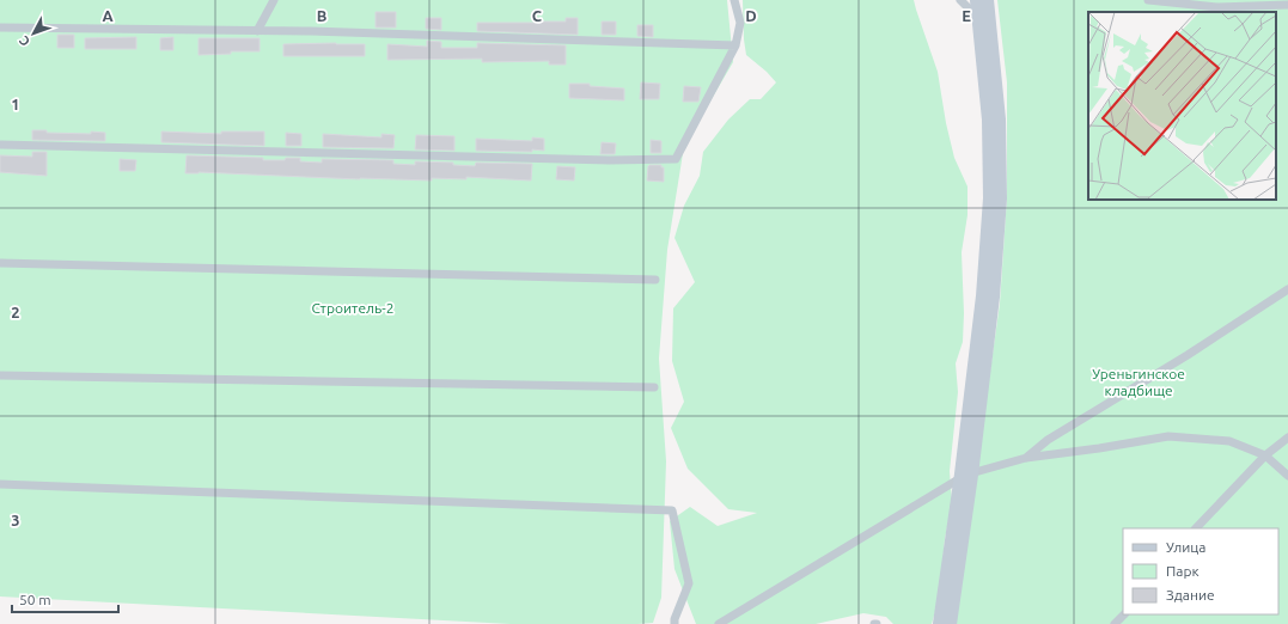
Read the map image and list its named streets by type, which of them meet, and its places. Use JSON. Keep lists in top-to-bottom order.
{
  "parks": ["Строитель-2", "Уреньгинское кладбище"],
  "legend": ["Улица", "Парк", "Здание"],
  "scale_bar": "50 m",
  "north": "bottom left",
  "grid": {
    "columns": [
      "A",
      "B",
      "C",
      "D",
      "E"
    ],
    "rows": ["1", "2", "3"]
  }
}
